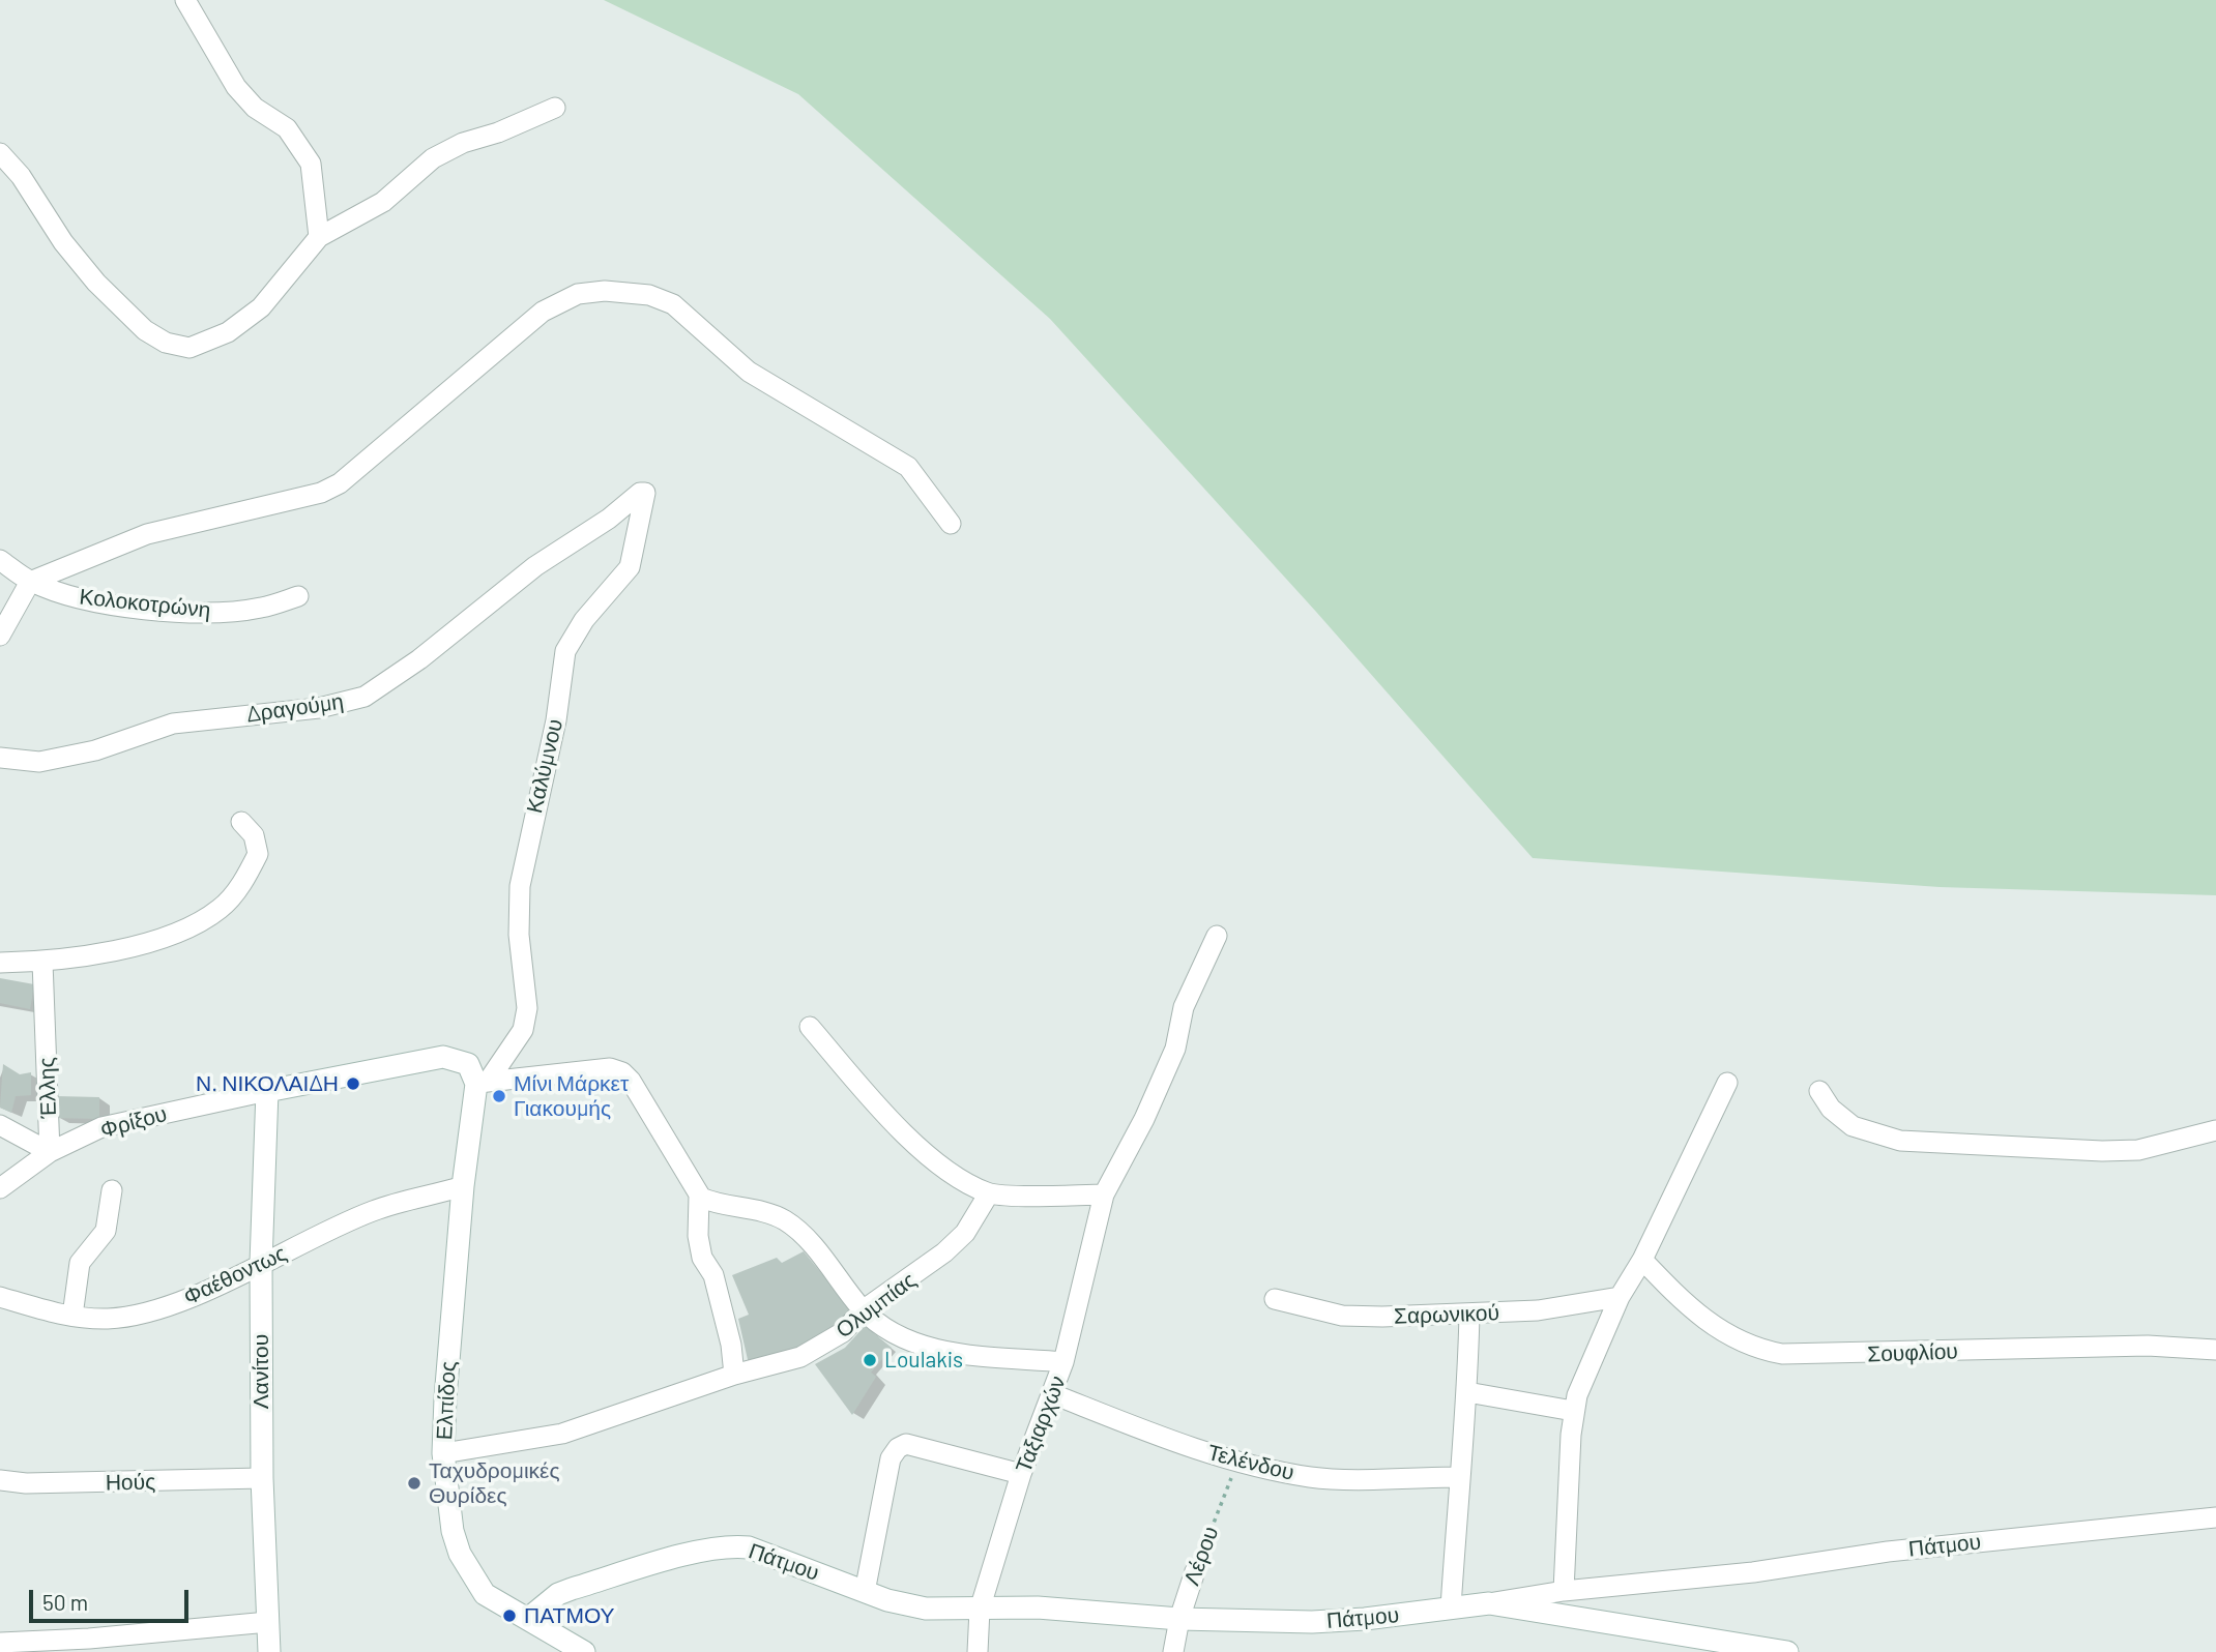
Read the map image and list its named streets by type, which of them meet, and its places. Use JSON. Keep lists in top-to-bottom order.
{
  "streets": {
    "street": [
      "Κολοκοτρώνη",
      "Δραγούμη",
      "Καλύμνου",
      "Έλλης",
      "Φρίξου",
      "Φαέθοντως",
      "Ολυμπίας",
      "Σαρωνικού",
      "Σουφλίου",
      "Λανίτου",
      "Ελπίδος",
      "Ταξιαρχών",
      "Τελένδου",
      "Ηούς",
      "Πάτμου",
      "Λέρου"
    ]
  },
  "crossings": [
    ["Δραγούμη", "Καλύμνου"],
    ["Καλύμνου", "Φρίξου"],
    ["Καλύμνου", "Ελπίδος"],
    ["Έλλης", "Φρίξου"],
    ["Φρίξου", "Λανίτου"],
    ["Φρίξου", "Ελπίδος"],
    ["Φαέθοντως", "Λανίτου"],
    ["Φαέθοντως", "Ελπίδος"],
    ["Ολυμπίας", "Ελπίδος"],
    ["Λανίτου", "Ηούς"],
    ["Ελπίδος", "Πάτμου"],
    ["Ταξιαρχών", "Τελένδου"],
    ["Ταξιαρχών", "Πάτμου"],
    ["Τελένδου", "Λέρου"],
    ["Πάτμου", "Λέρου"]
  ],
  "places": [
    "Ν. ΝΙΚΟΛΑΙΔΗ",
    "Μίνι Μάρκετ Γιακουμής",
    "Loulakis",
    "Ταχυδρομικές Θυρίδες",
    "ΠΑΤΜΟΥ"
  ],
  "scale_bar": "50 m"
}
